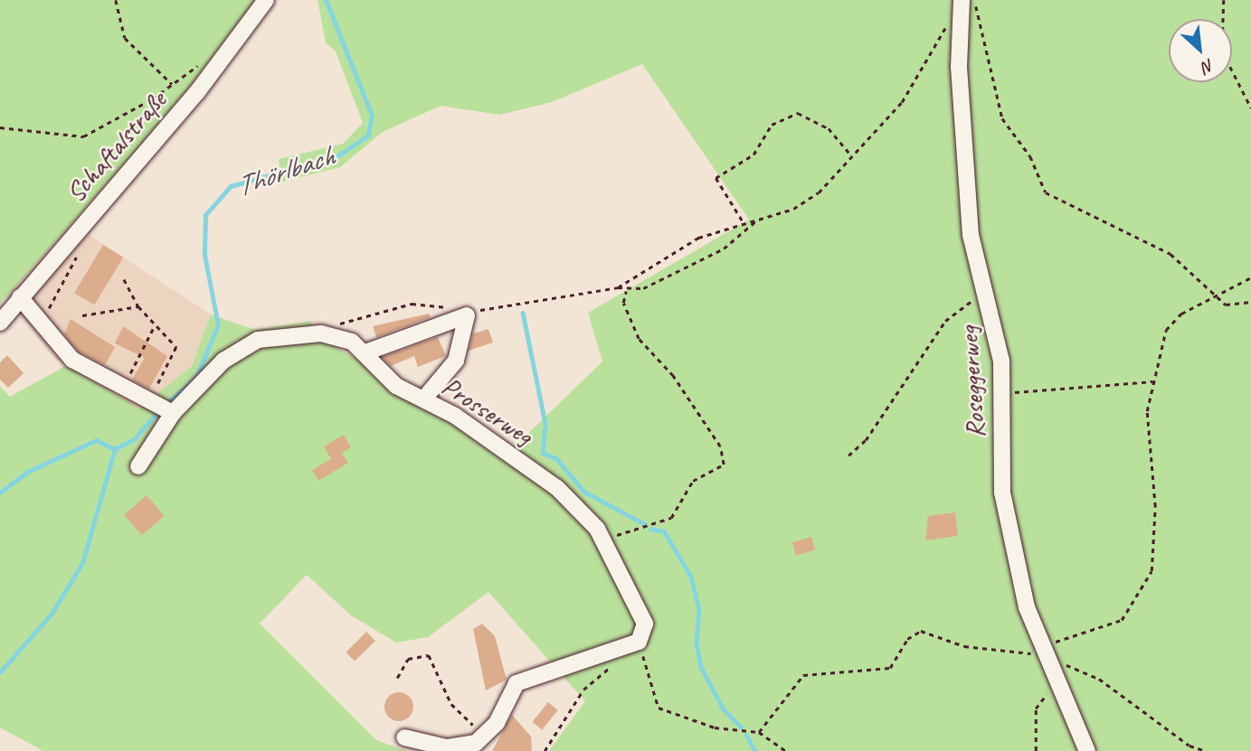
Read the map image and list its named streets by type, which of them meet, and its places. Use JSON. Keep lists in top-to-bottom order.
{
  "streets": {
    "street": ["Schaftalstraße", "Roseggerweg", "Prosserweg"]
  },
  "water": ["Thörlbach"],
  "north": "bottom right"
}
